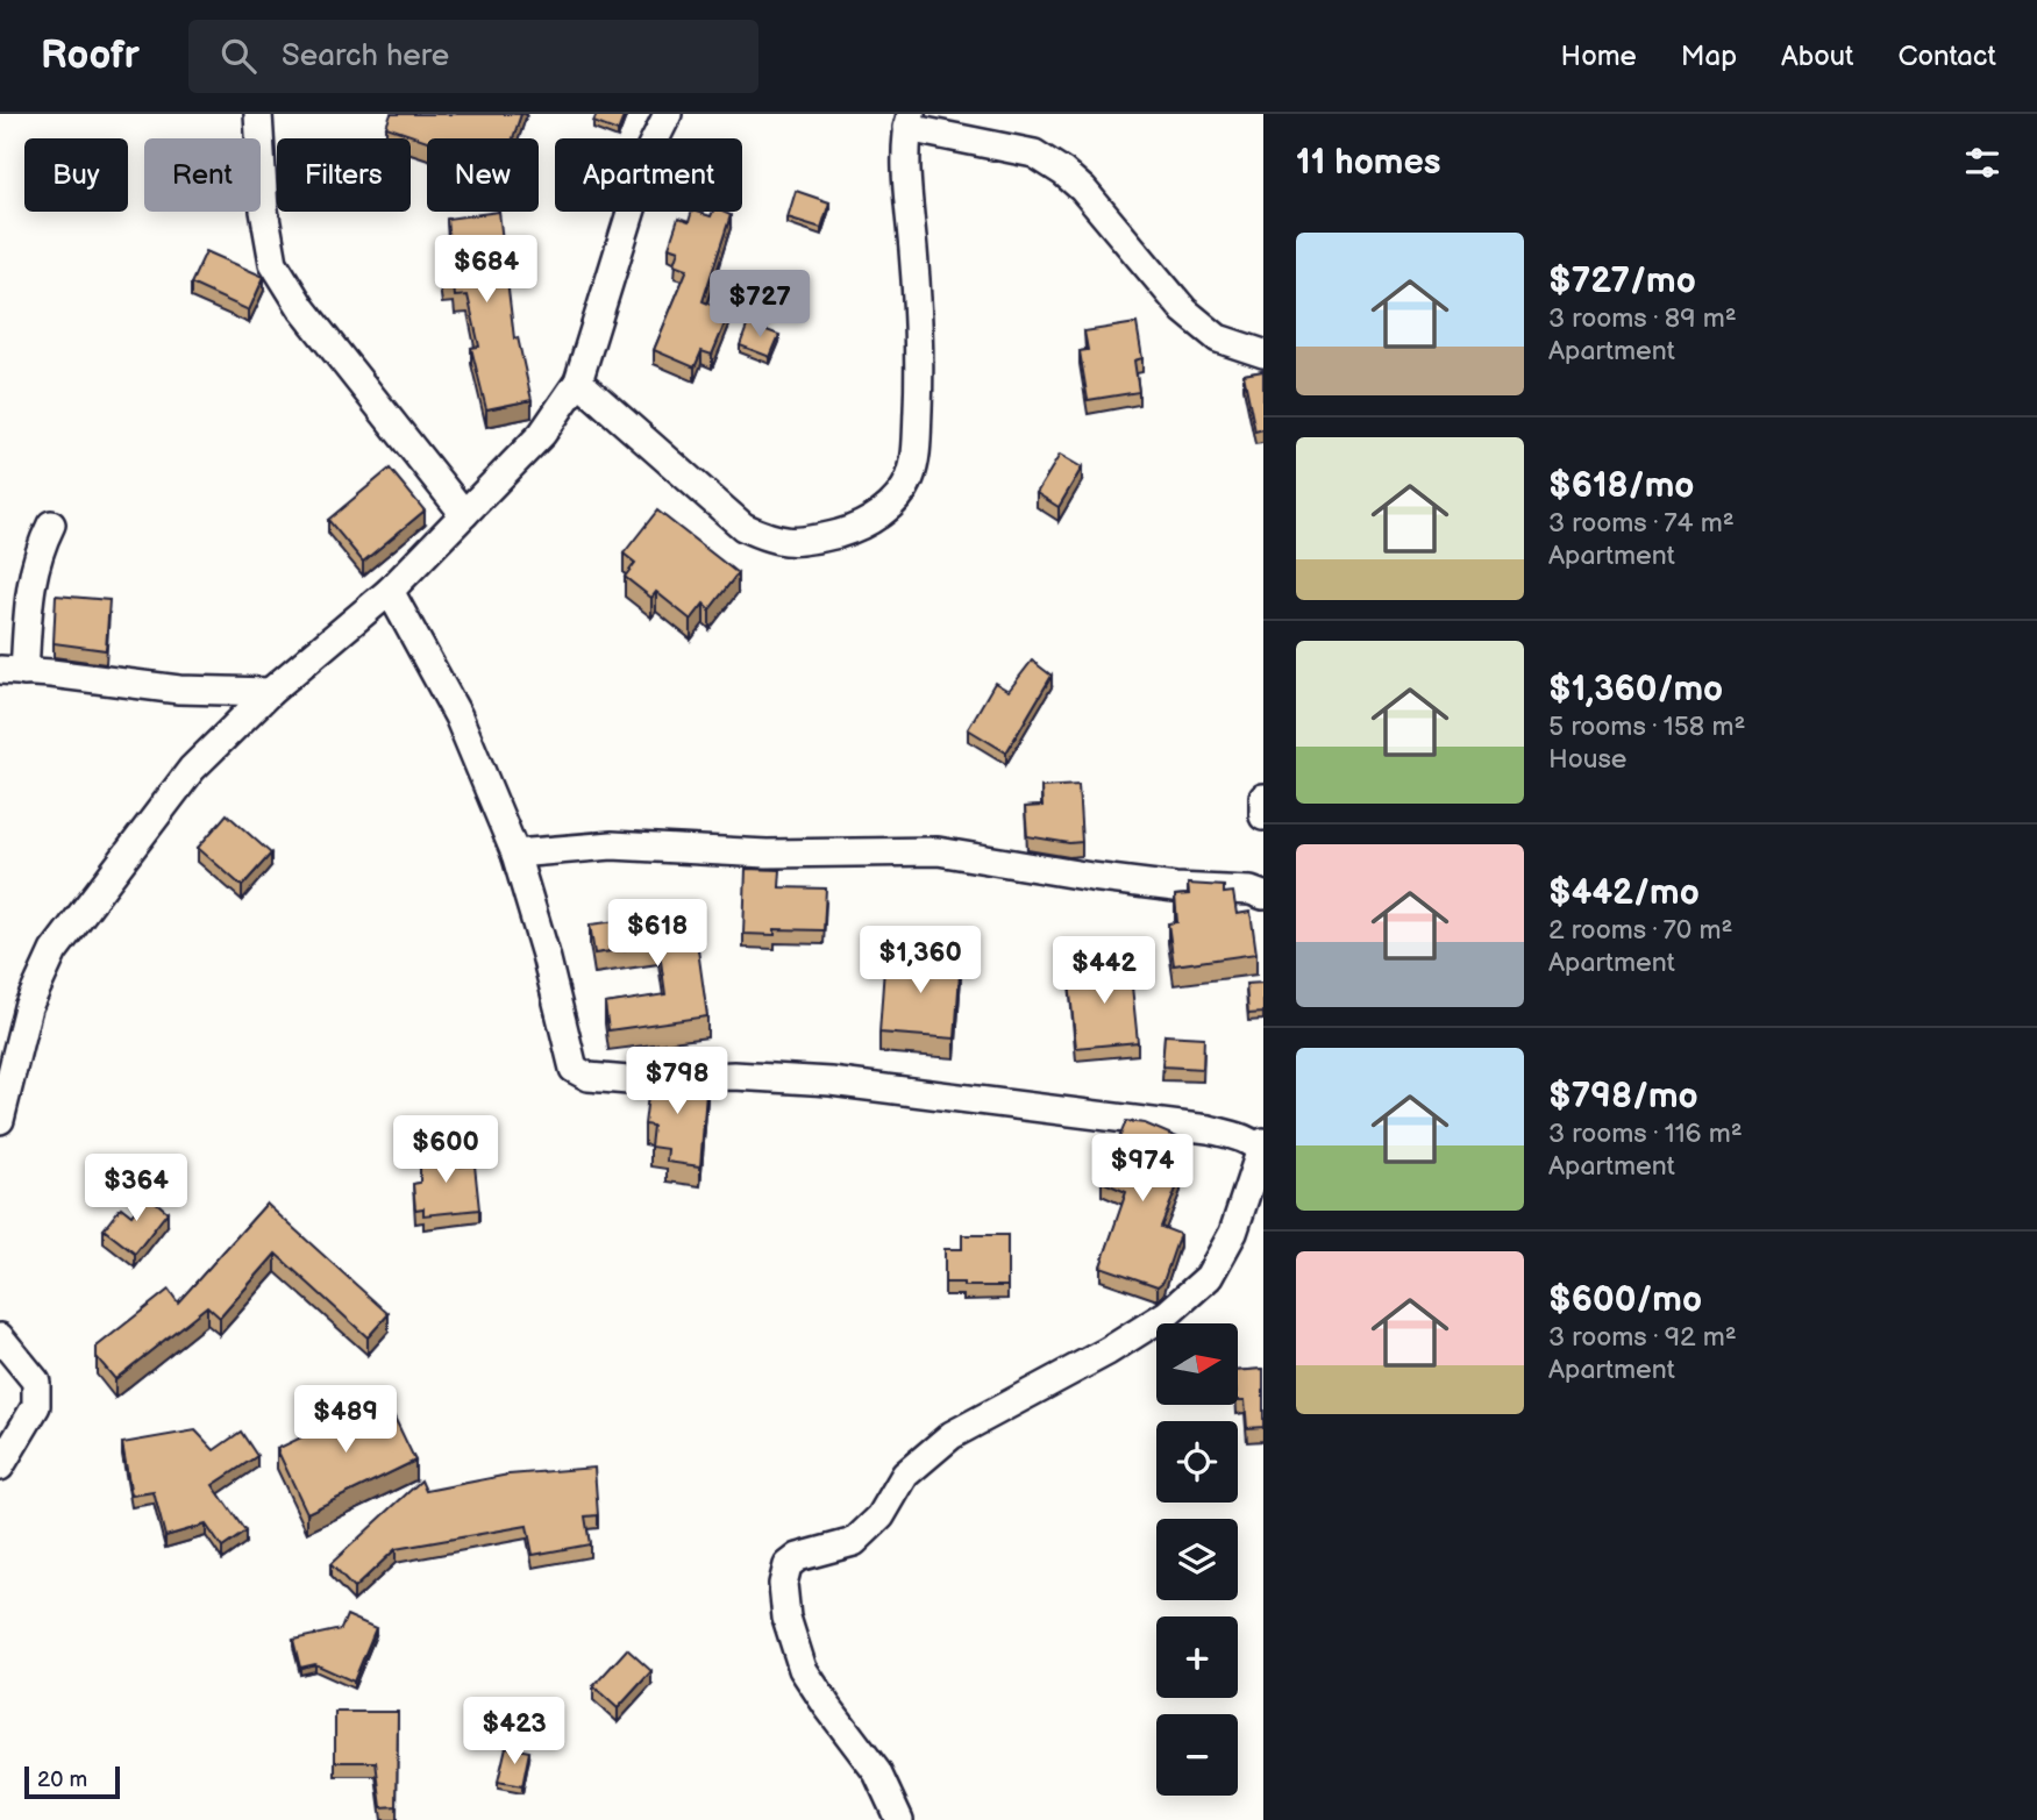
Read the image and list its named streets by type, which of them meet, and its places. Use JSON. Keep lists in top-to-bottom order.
{
  "scale_bar": "20 m",
  "north": "right",
  "page": {
    "header": "Roofr",
    "search": "Search here",
    "nav": [
      "Home",
      "Map",
      "About",
      "Contact"
    ],
    "heading": "11 homes",
    "chip": [
      "Buy",
      "Rent",
      "Filters",
      "New",
      "Apartment"
    ],
    "list": [
      {
        "name": "$727/mo",
        "note": "3 rooms · 89 m² · Apartment"
      },
      {
        "name": "$618/mo",
        "note": "3 rooms · 74 m² · Apartment"
      },
      {
        "name": "$1,360/mo",
        "note": "5 rooms · 158 m² · House"
      },
      {
        "name": "$442/mo",
        "note": "2 rooms · 70 m² · Apartment"
      },
      {
        "name": "$798/mo",
        "note": "3 rooms · 116 m² · Apartment"
      },
      {
        "name": "$600/mo",
        "note": "3 rooms · 92 m² · Apartment"
      }
    ],
    "price": [
      "$684",
      "$727",
      "$618",
      "$1,360",
      "$442",
      "$798",
      "$600",
      "$974",
      "$364",
      "$489",
      "$423"
    ],
    "map_buttons": ["+", "−"],
    "scale": "20 m"
  }
}
